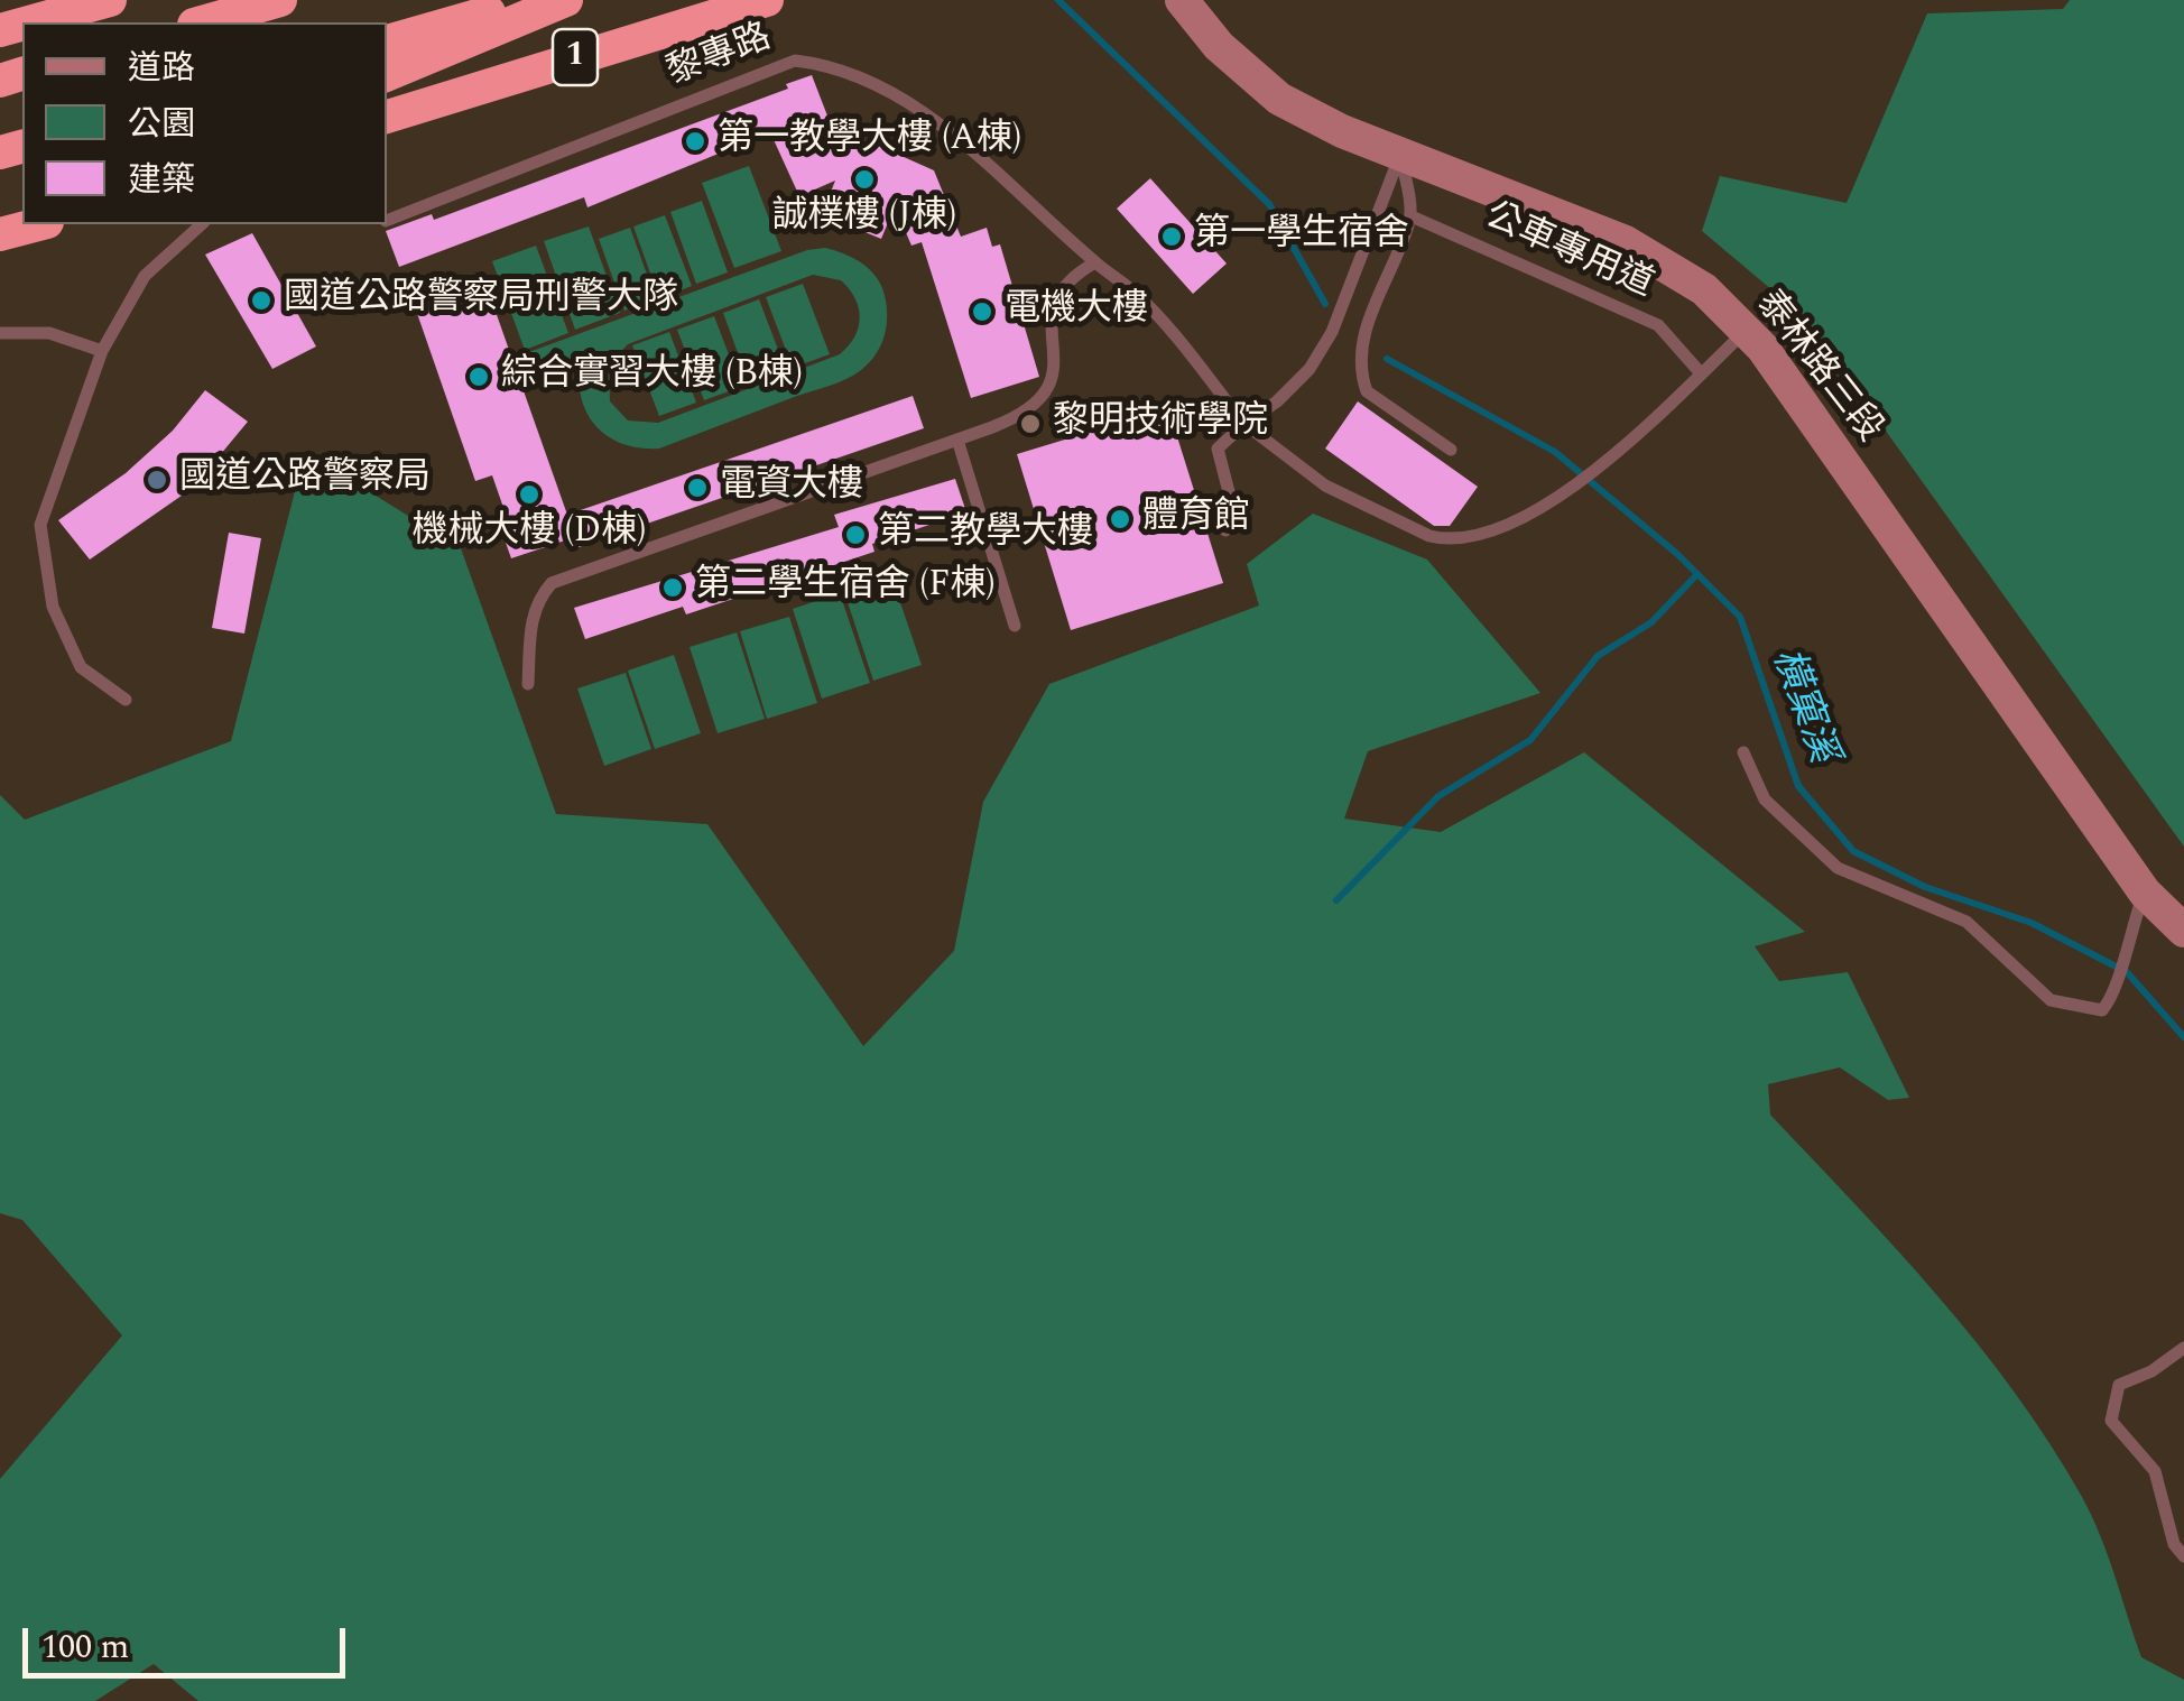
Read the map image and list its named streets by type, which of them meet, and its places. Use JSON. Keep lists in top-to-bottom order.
{
  "streets": {
    "highway": ["1"],
    "main road": ["泰林路三段"],
    "lane": ["黎專路", "公車專用道"]
  },
  "crossings": [
    ["黎專路", "公車專用道"]
  ],
  "water": ["橫窠溪"],
  "places": [
    "第一教學大樓 (A棟)",
    "誠樸樓 (J棟)",
    "第一學生宿舍",
    "國道公路警察局刑警大隊",
    "電機大樓",
    "綜合實習大樓 (B棟)",
    "黎明技術學院",
    "國道公路警察局",
    "電資大樓",
    "機械大樓 (D棟)",
    "體育館",
    "第二教學大樓",
    "第二學生宿舍 (F棟)"
  ],
  "legend": ["道路", "公園", "建築"],
  "scale_bar": "100 m"
}
